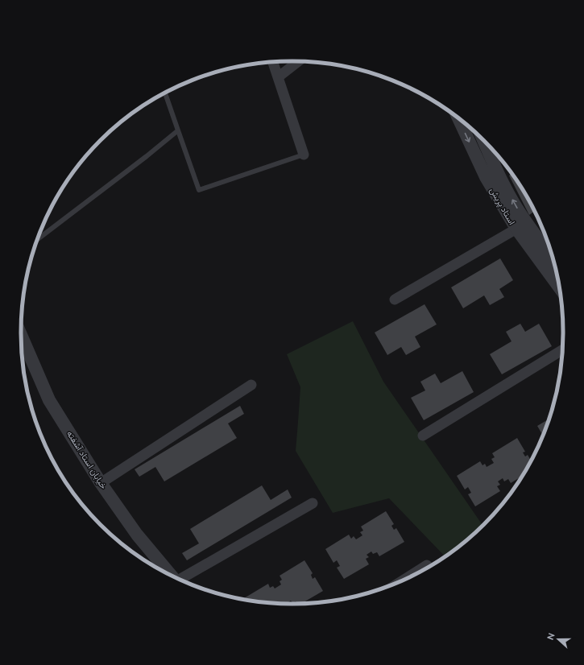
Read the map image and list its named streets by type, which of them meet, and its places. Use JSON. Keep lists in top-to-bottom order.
{
  "streets": {
    "street": ["استاد پریش", "خیابان استاد آشفته"]
  },
  "north": "left"
}
